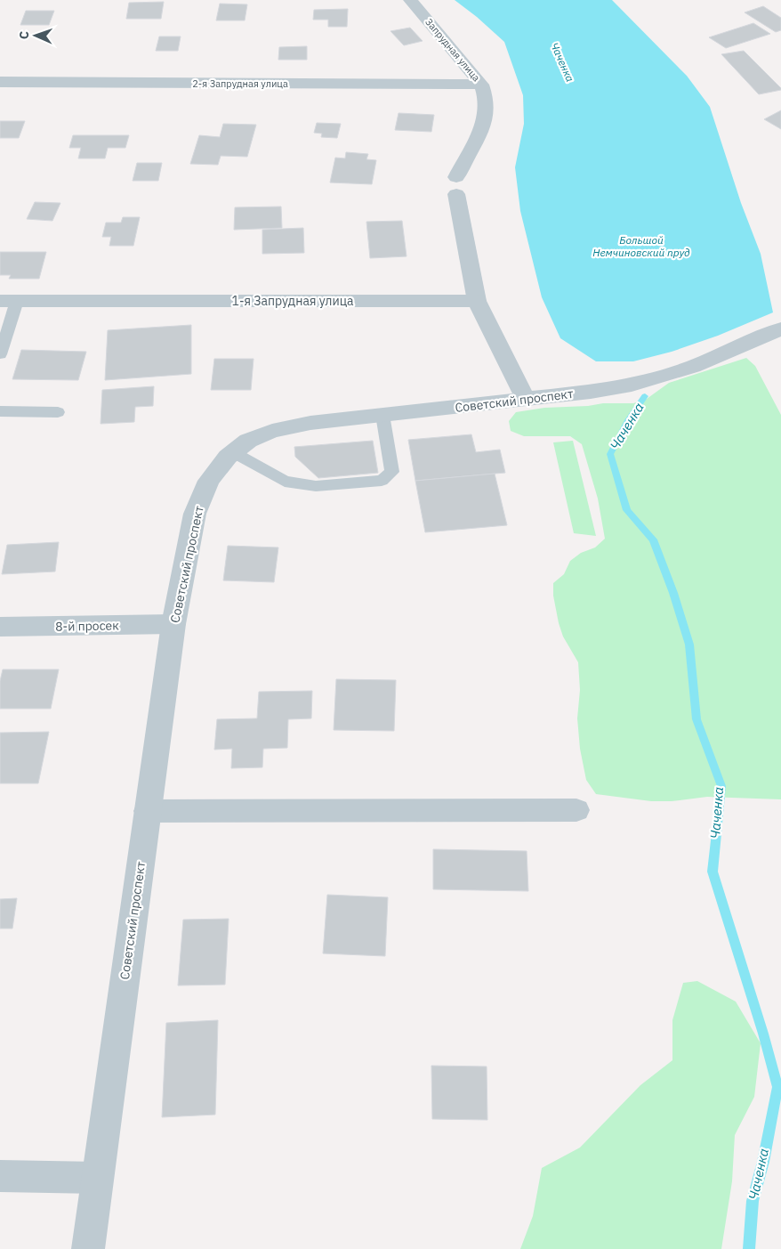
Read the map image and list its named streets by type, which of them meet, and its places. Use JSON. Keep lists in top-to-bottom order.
{
  "streets": {
    "street": [
      "Запрудная улица",
      "2-я Запрудная улица",
      "1-я Запрудная улица",
      "Советский проспект",
      "8-й просек"
    ]
  },
  "crossings": [
    ["Запрудная улица", "2-я Запрудная улица"],
    ["Запрудная улица", "1-я Запрудная улица"],
    ["Советский проспект", "8-й просек"]
  ],
  "water": ["Чаченка", "Большой Немчиновский пруд"],
  "north": "left"
}
